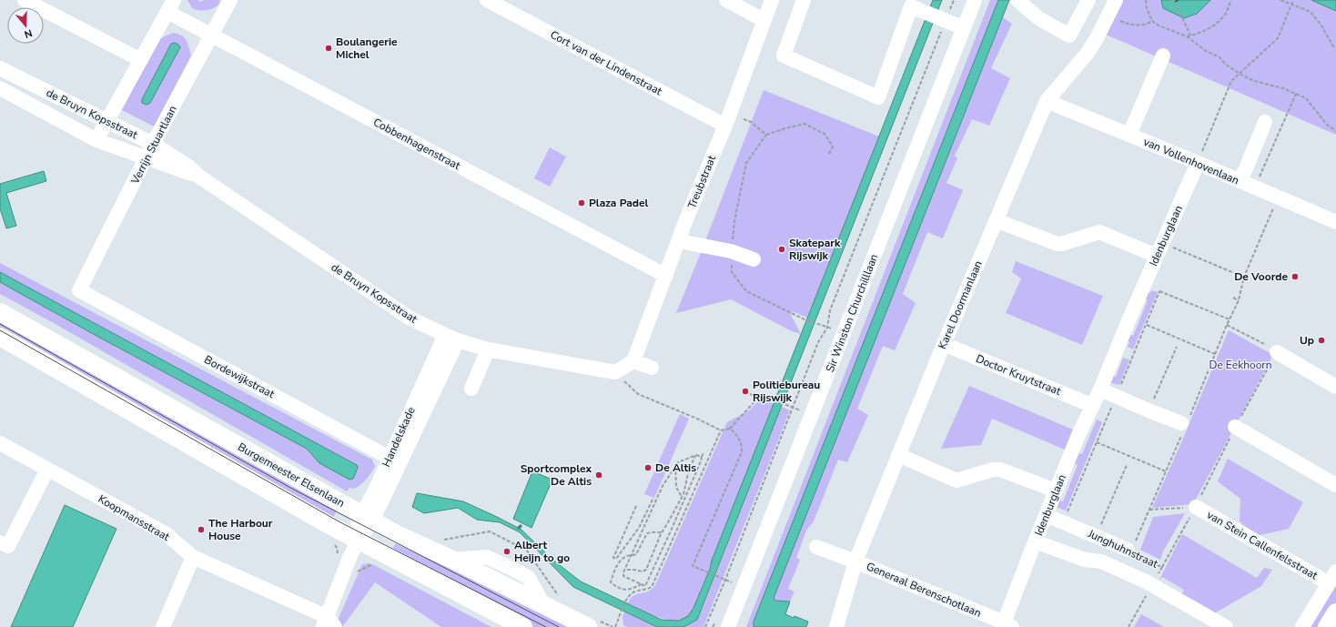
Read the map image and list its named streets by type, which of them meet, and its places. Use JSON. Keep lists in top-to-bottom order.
{
  "streets": {
    "main road": ["Burgemeester Elsenlaan"],
    "street": [
      "Cort van der Lindenstraat",
      "de Bruyn Kopsstraat",
      "Cobbenhagenstraat",
      "Verrijn Stuartlaan",
      "van Vollenhovenlaan",
      "Treubstraat",
      "Idenburglaan",
      "Karel Doormanlaan",
      "Sir Winston Churchilllaan",
      "Doctor Kruytstraat",
      "Bordewijkstraat",
      "Handelskade",
      "Koopmansstraat",
      "van Stein Callenfelsstraat",
      "Junghuhnstraat",
      "Generaal Berenschotlaan"
    ]
  },
  "crossings": [
    ["Cort van der Lindenstraat", "Treubstraat"],
    ["de Bruyn Kopsstraat", "Verrijn Stuartlaan"],
    ["de Bruyn Kopsstraat", "Handelskade"],
    ["Cobbenhagenstraat", "Verrijn Stuartlaan"],
    ["Cobbenhagenstraat", "Treubstraat"],
    ["Verrijn Stuartlaan", "Bordewijkstraat"],
    ["van Vollenhovenlaan", "Idenburglaan"],
    ["van Vollenhovenlaan", "Karel Doormanlaan"],
    ["Idenburglaan", "Doctor Kruytstraat"],
    ["Idenburglaan", "Junghuhnstraat"],
    ["Idenburglaan", "Generaal Berenschotlaan"],
    ["Karel Doormanlaan", "Doctor Kruytstraat"],
    ["Karel Doormanlaan", "Generaal Berenschotlaan"],
    ["Bordewijkstraat", "Handelskade"],
    ["Handelskade", "Burgemeester Elsenlaan"],
    ["Handelskade", "Koopmansstraat"]
  ],
  "parks": ["De Eekhoorn"],
  "places": [
    "Boulangerie Michel",
    "Plaza Padel",
    "Skatepark Rijswijk",
    "De Voorde",
    "Up",
    "Politiebureau Rijswijk",
    "De Altis",
    "Sportcomplex De Altis",
    "The Harbour House",
    "Albert Heijn to go"
  ],
  "north": "bottom"
}
